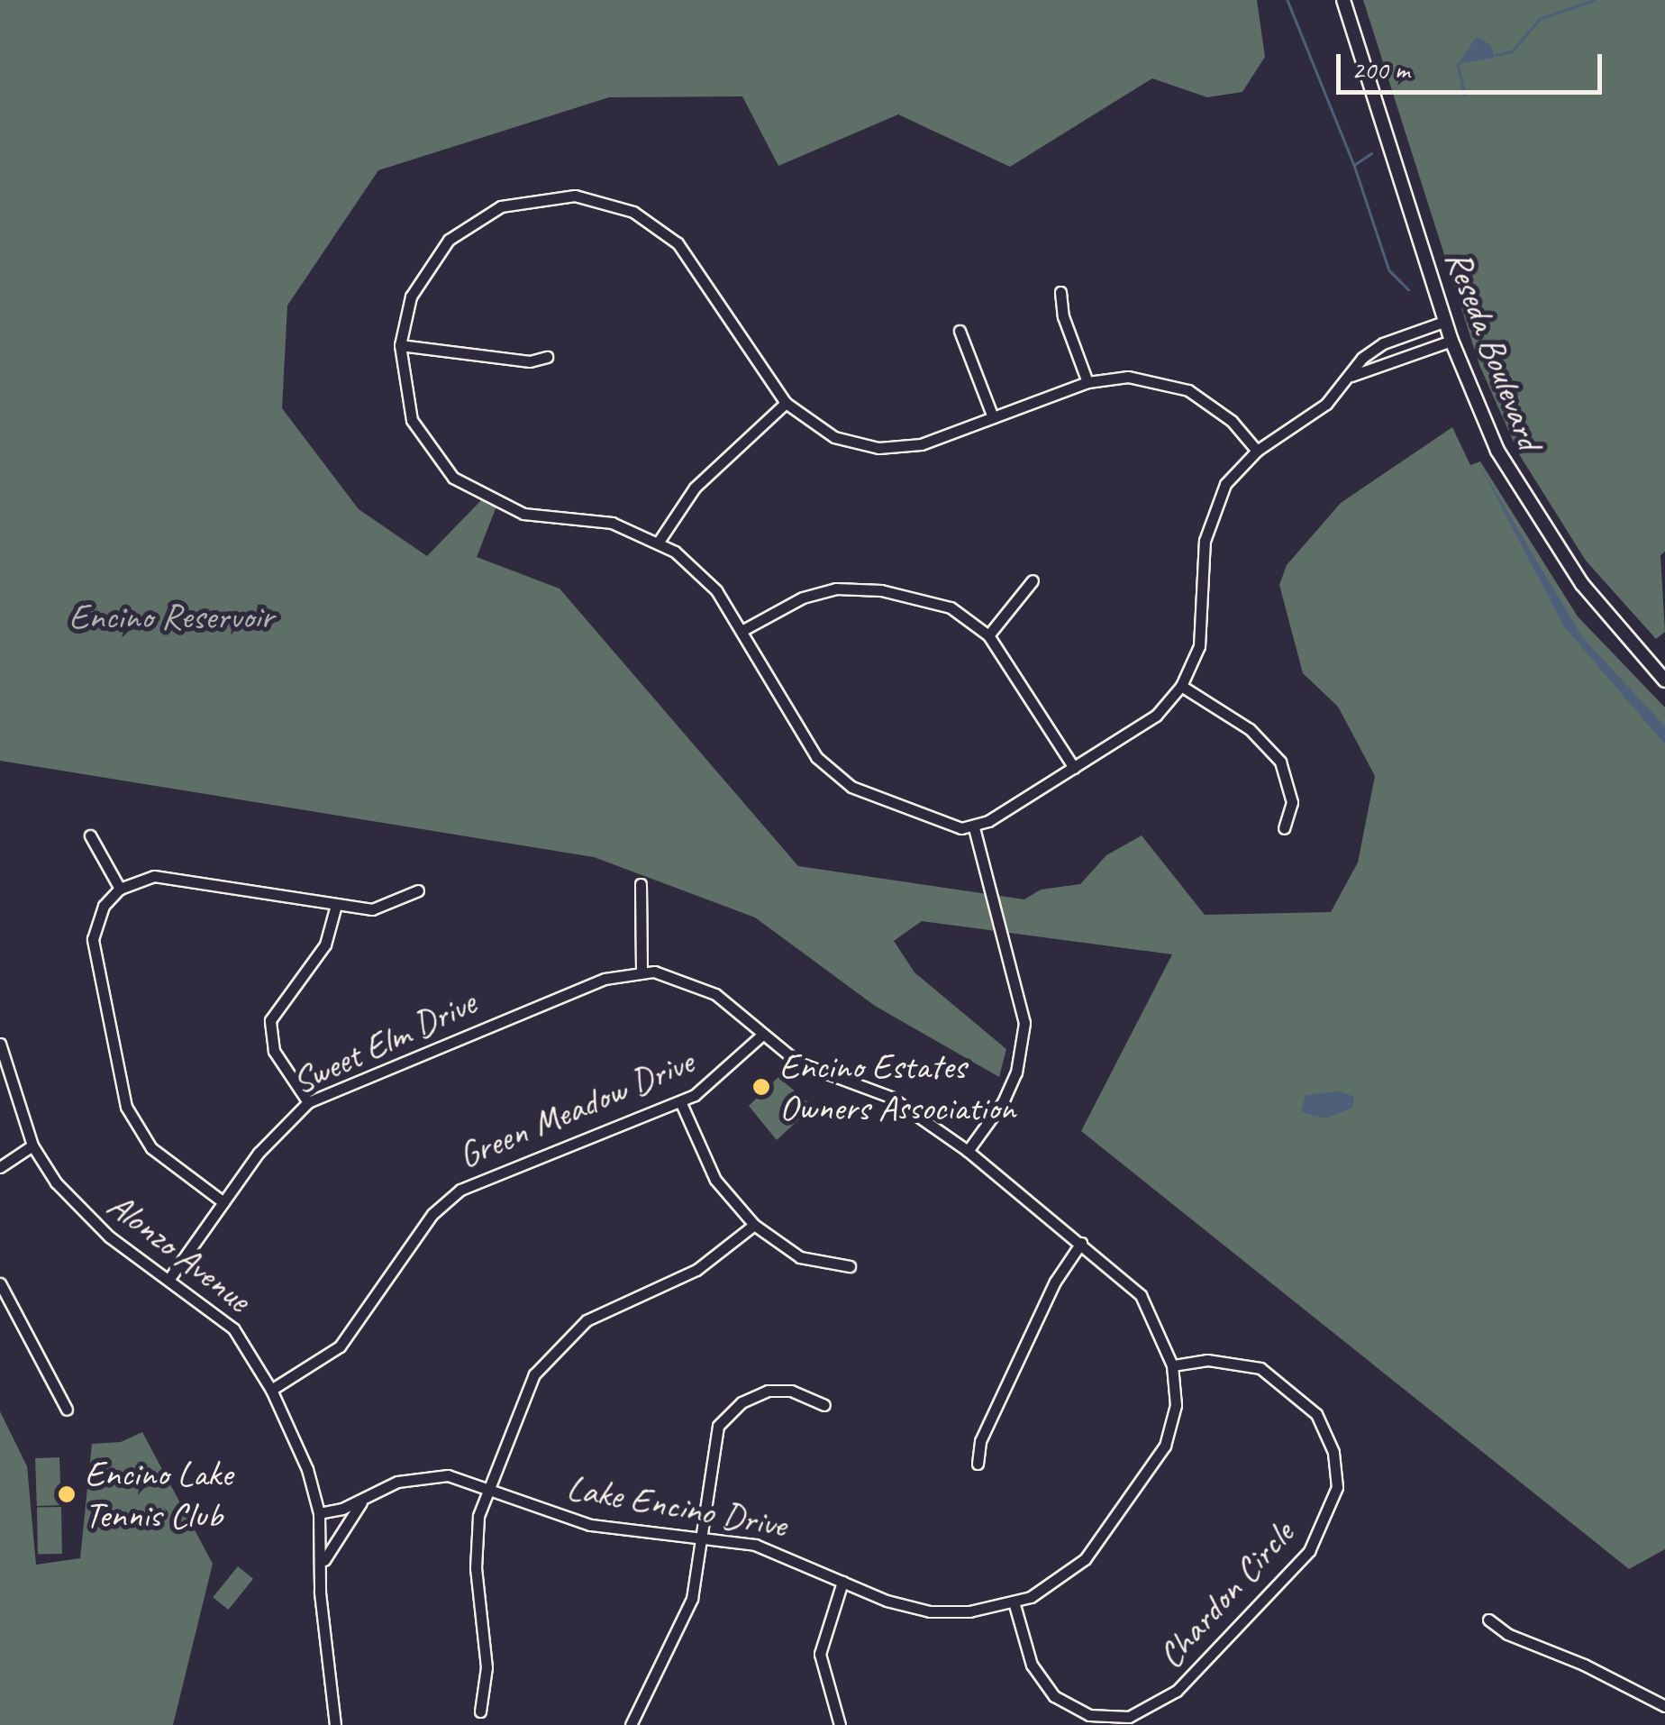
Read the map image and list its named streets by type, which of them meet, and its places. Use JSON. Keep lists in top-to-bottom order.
{
  "streets": {
    "main road": ["Reseda Boulevard"],
    "street": [
      "Sweet Elm Drive",
      "Green Meadow Drive",
      "Alonzo Avenue",
      "Lake Encino Drive",
      "Chardon Circle"
    ]
  },
  "crossings": [
    ["Sweet Elm Drive", "Alonzo Avenue"],
    ["Sweet Elm Drive", "Lake Encino Drive"],
    ["Green Meadow Drive", "Alonzo Avenue"],
    ["Green Meadow Drive", "Lake Encino Drive"],
    ["Alonzo Avenue", "Lake Encino Drive"],
    ["Lake Encino Drive", "Chardon Circle"]
  ],
  "parks": ["Encino Reservoir"],
  "places": ["Encino Estates Owners Association", "Encino Lake Tennis Club"],
  "scale_bar": "200 m"
}
